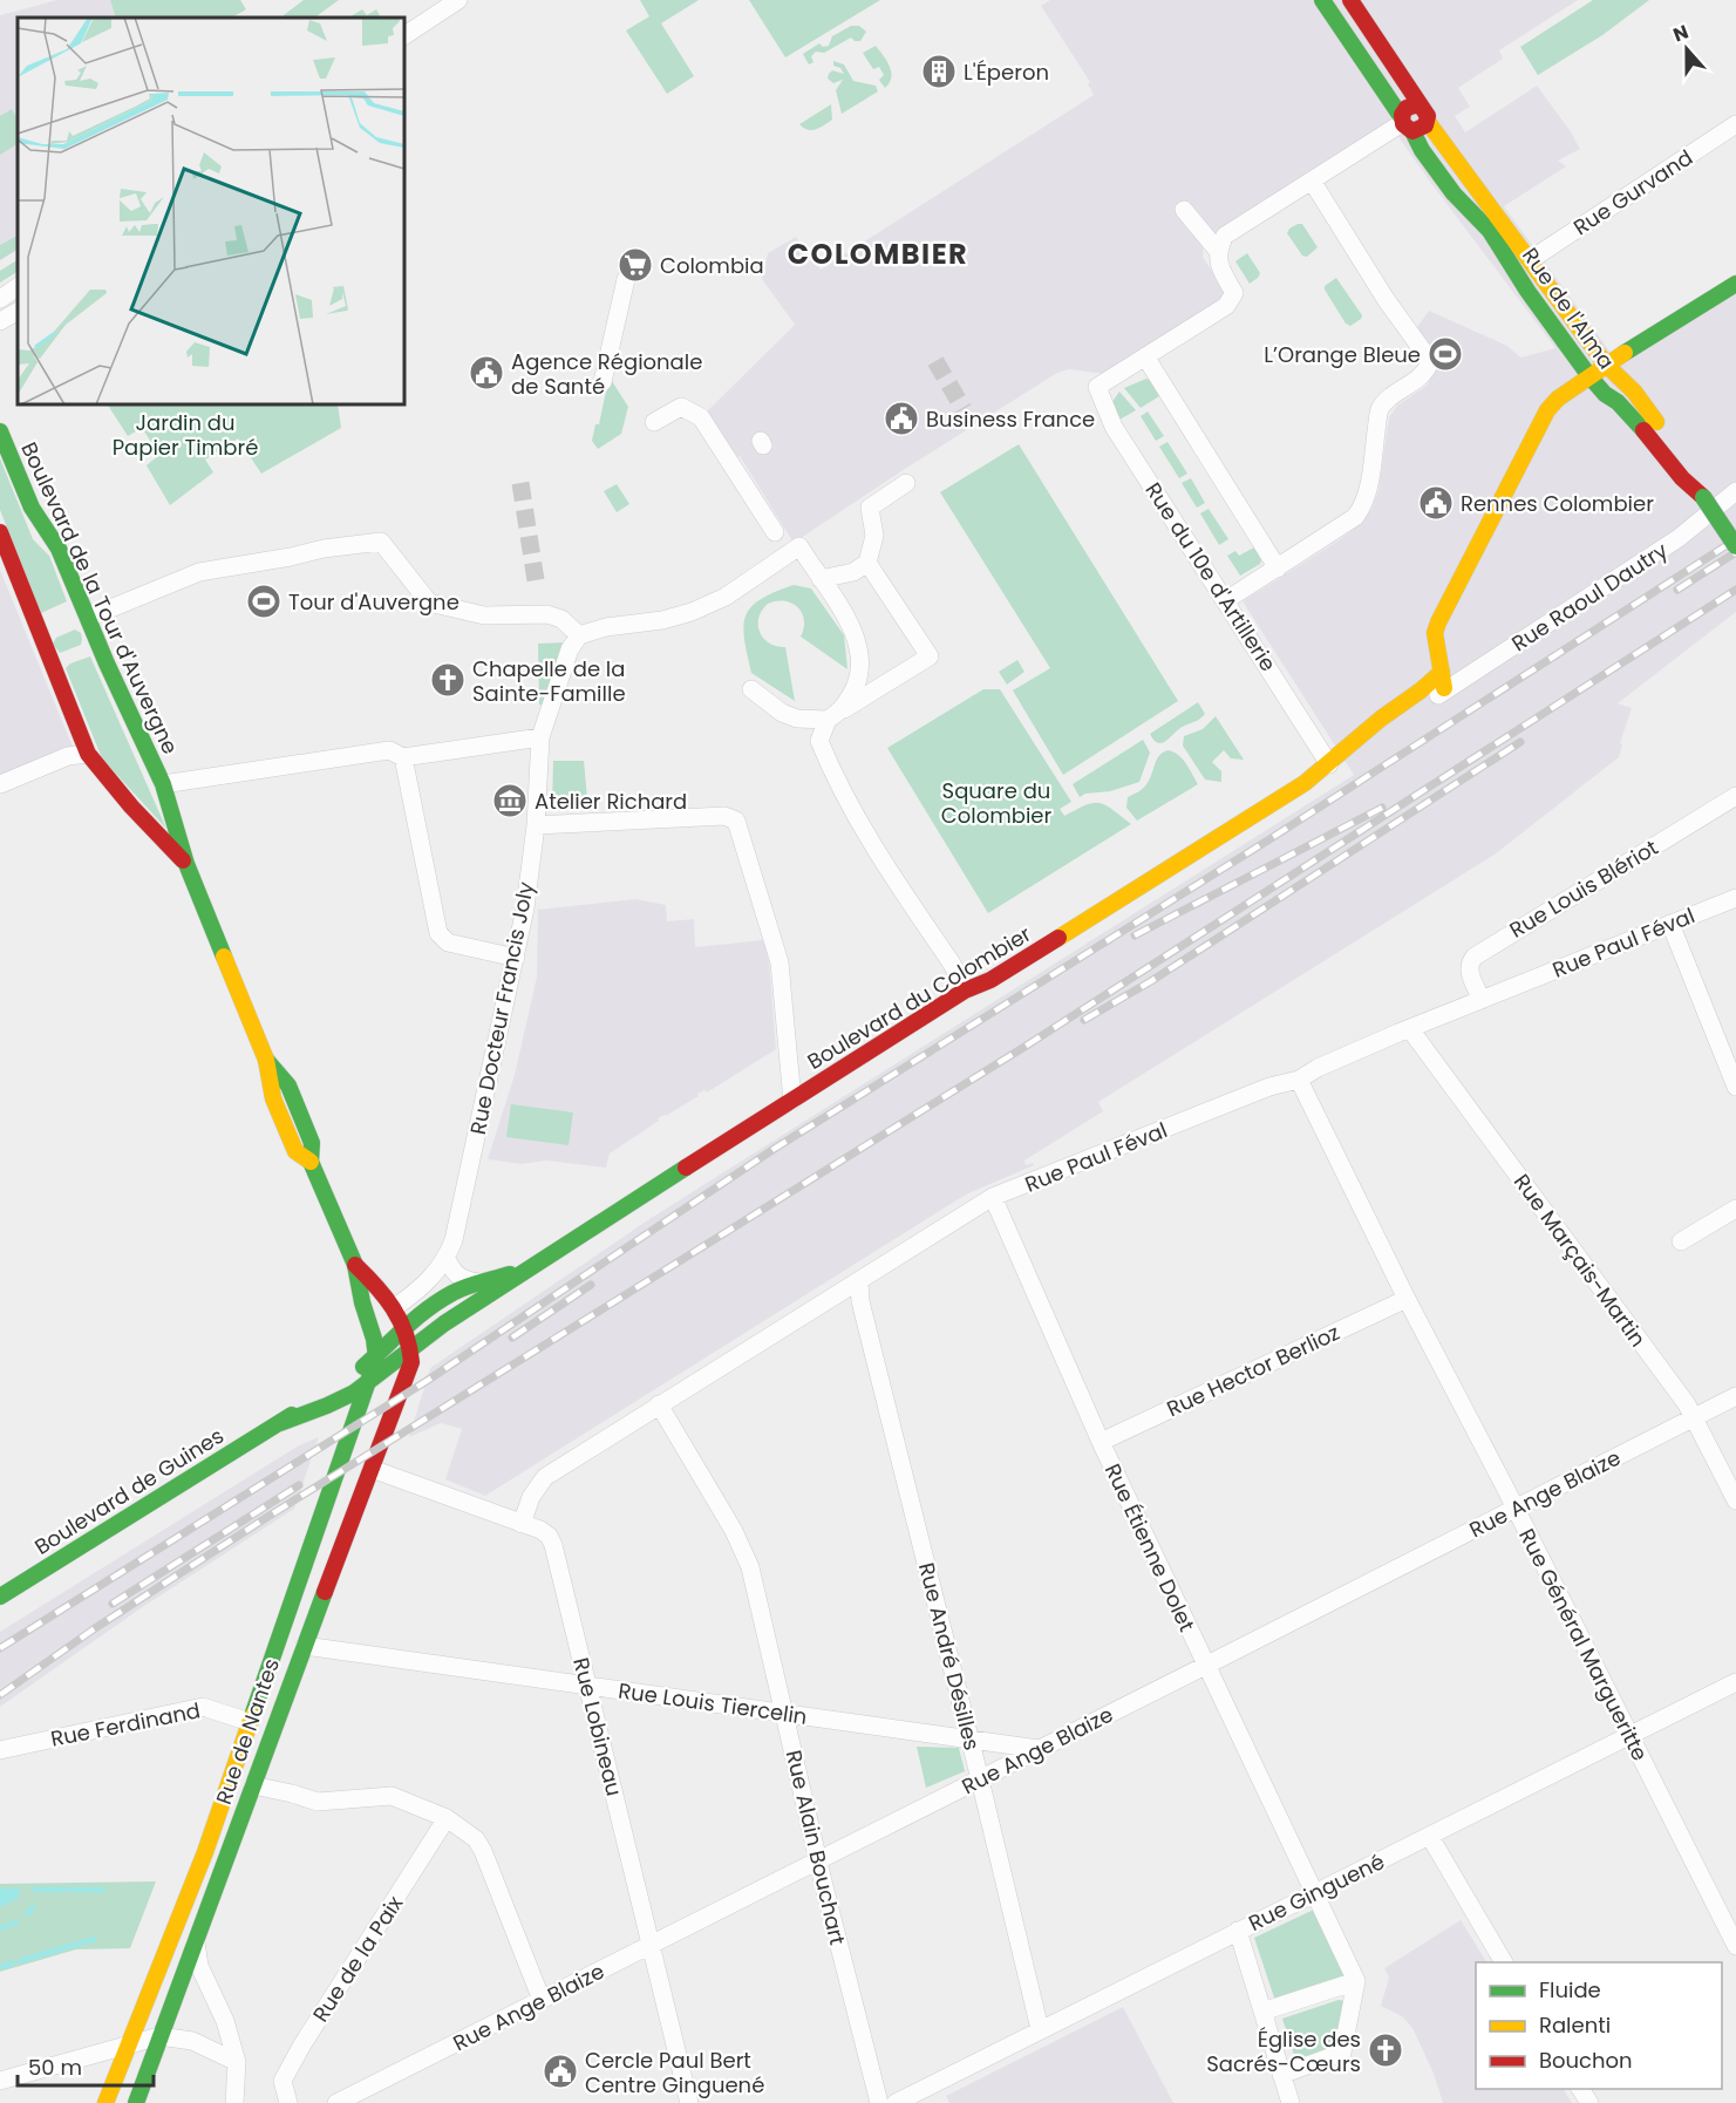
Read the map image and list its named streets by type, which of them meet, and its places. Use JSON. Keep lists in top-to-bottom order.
{
  "streets": {
    "main road": [
      "Rue de l'Alma",
      "Boulevard de la Tour d'Auvergne",
      "Boulevard du Colombier",
      "Boulevard de Guines",
      "Rue de Nantes"
    ],
    "street": [
      "Rue Gurvand",
      "Rue du 10e d'Artillerie",
      "Rue Raoul Dautry",
      "Rue Louis Blériot",
      "Rue Paul Féval",
      "Rue Docteur Francis Joly",
      "Rue Marçais-Martin",
      "Rue Hector Berlioz",
      "Rue Ange Blaize",
      "Rue Étienne Dolet",
      "Rue Général Margueritte",
      "Rue André Désilles",
      "Rue Louis Tiercelin",
      "Rue Ferdinand",
      "Rue Lobineau",
      "Rue Alain Bouchart",
      "Rue Ginguené",
      "Rue de la Paix"
    ]
  },
  "crossings": [
    ["Rue Gurvand", "Rue de l'Alma"],
    ["Rue du 10e d'Artillerie", "Boulevard du Colombier"],
    ["Rue Raoul Dautry", "Boulevard du Colombier"],
    ["Boulevard de la Tour d'Auvergne", "Boulevard du Colombier"],
    ["Boulevard de la Tour d'Auvergne", "Rue Docteur Francis Joly"],
    ["Boulevard de la Tour d'Auvergne", "Boulevard de Guines"],
    ["Boulevard de la Tour d'Auvergne", "Rue de Nantes"],
    ["Rue Louis Blériot", "Rue Paul Féval"],
    ["Rue Paul Féval", "Rue Marçais-Martin"],
    ["Rue Paul Féval", "Rue Étienne Dolet"],
    ["Rue Paul Féval", "Rue Général Margueritte"],
    ["Rue Paul Féval", "Rue André Désilles"],
    ["Rue Paul Féval", "Rue Lobineau"],
    ["Rue Paul Féval", "Rue Alain Bouchart"],
    ["Boulevard du Colombier", "Boulevard de Guines"],
    ["Boulevard du Colombier", "Rue de Nantes"],
    ["Rue Marçais-Martin", "Rue Ange Blaize"],
    ["Rue Hector Berlioz", "Rue Étienne Dolet"],
    ["Rue Hector Berlioz", "Rue Général Margueritte"],
    ["Boulevard de Guines", "Rue de Nantes"],
    ["Rue Ange Blaize", "Rue Étienne Dolet"],
    ["Rue Ange Blaize", "Rue Général Margueritte"],
    ["Rue Ange Blaize", "Rue André Désilles"],
    ["Rue Ange Blaize", "Rue Louis Tiercelin"],
    ["Rue Ange Blaize", "Rue Lobineau"],
    ["Rue Ange Blaize", "Rue Alain Bouchart"],
    ["Rue Étienne Dolet", "Rue Ginguené"],
    ["Rue Général Margueritte", "Rue Ginguené"],
    ["Rue André Désilles", "Rue Louis Tiercelin"],
    ["Rue André Désilles", "Rue Ginguené"],
    ["Rue Louis Tiercelin", "Rue Lobineau"],
    ["Rue Louis Tiercelin", "Rue de Nantes"],
    ["Rue Louis Tiercelin", "Rue Alain Bouchart"],
    ["Rue Ferdinand", "Rue de Nantes"],
    ["Rue Lobineau", "Rue de Nantes"]
  ],
  "districts": ["COLOMBIER"],
  "parks": ["Jardin du Papier Timbré", "Square du Colombier"],
  "places": {
    "building": ["L'Éperon"],
    "supermarket": ["Colombia"],
    "sports": ["L’Orange Bleue", "Tour d'Auvergne"],
    "public building": [
      "Agence Régionale de Santé",
      "Business France",
      "Rennes Colombier",
      "Cercle Paul Bert Centre Ginguené"
    ],
    "church": ["Chapelle de la Sainte-Famille", "Église des Sacrés-Cœurs"],
    "museum": ["Atelier Richard"]
  },
  "legend": ["Fluide", "Ralenti", "Bouchon"],
  "scale_bar": "50 m",
  "north": "top"
}
